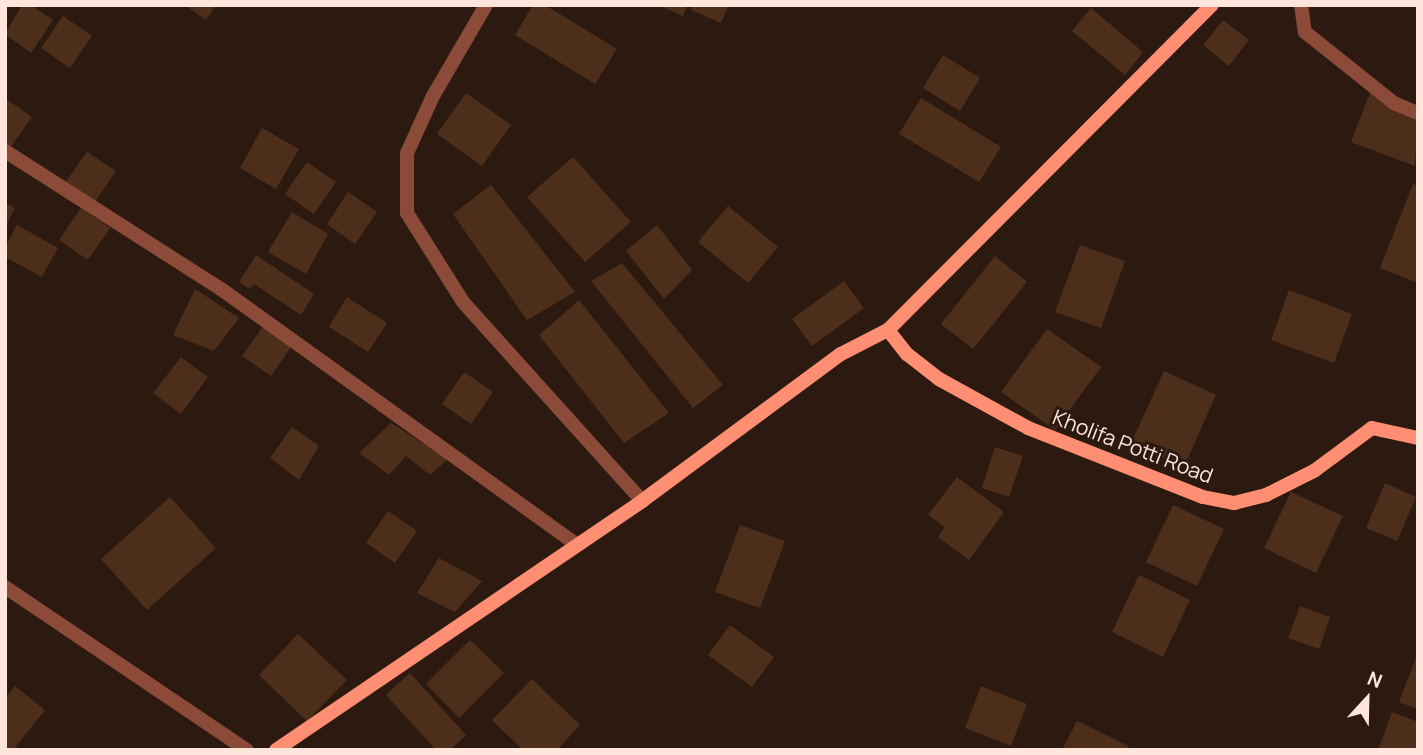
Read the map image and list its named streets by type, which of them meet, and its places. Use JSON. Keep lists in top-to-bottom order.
{
  "streets": {
    "street": ["Kholifa Potti Road"]
  },
  "north": "top"
}
